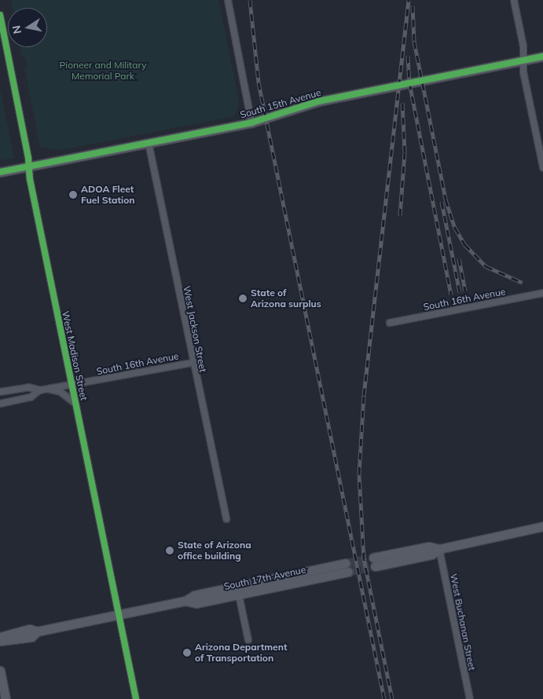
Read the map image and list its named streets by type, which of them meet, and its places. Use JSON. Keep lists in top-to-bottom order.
{
  "streets": {
    "main road": ["South 15th Avenue", "South 17th Avenue"],
    "street": [
      "South 16th Avenue",
      "West Jackson Street",
      "West Madison Street",
      "West Buchanan Street"
    ]
  },
  "crossings": [
    ["South 15th Avenue", "West Jackson Street"],
    ["South 15th Avenue", "West Madison Street"],
    ["South 16th Avenue", "West Jackson Street"],
    ["South 16th Avenue", "West Madison Street"],
    ["West Madison Street", "South 17th Avenue"]
  ],
  "parks": ["Pioneer and Military Memorial Park"],
  "places": [
    "ADOA Fleet Fuel Station",
    "State of Arizona surplus",
    "State of Arizona office building",
    "Arizona Department of Transportation"
  ],
  "north": "left"
}
